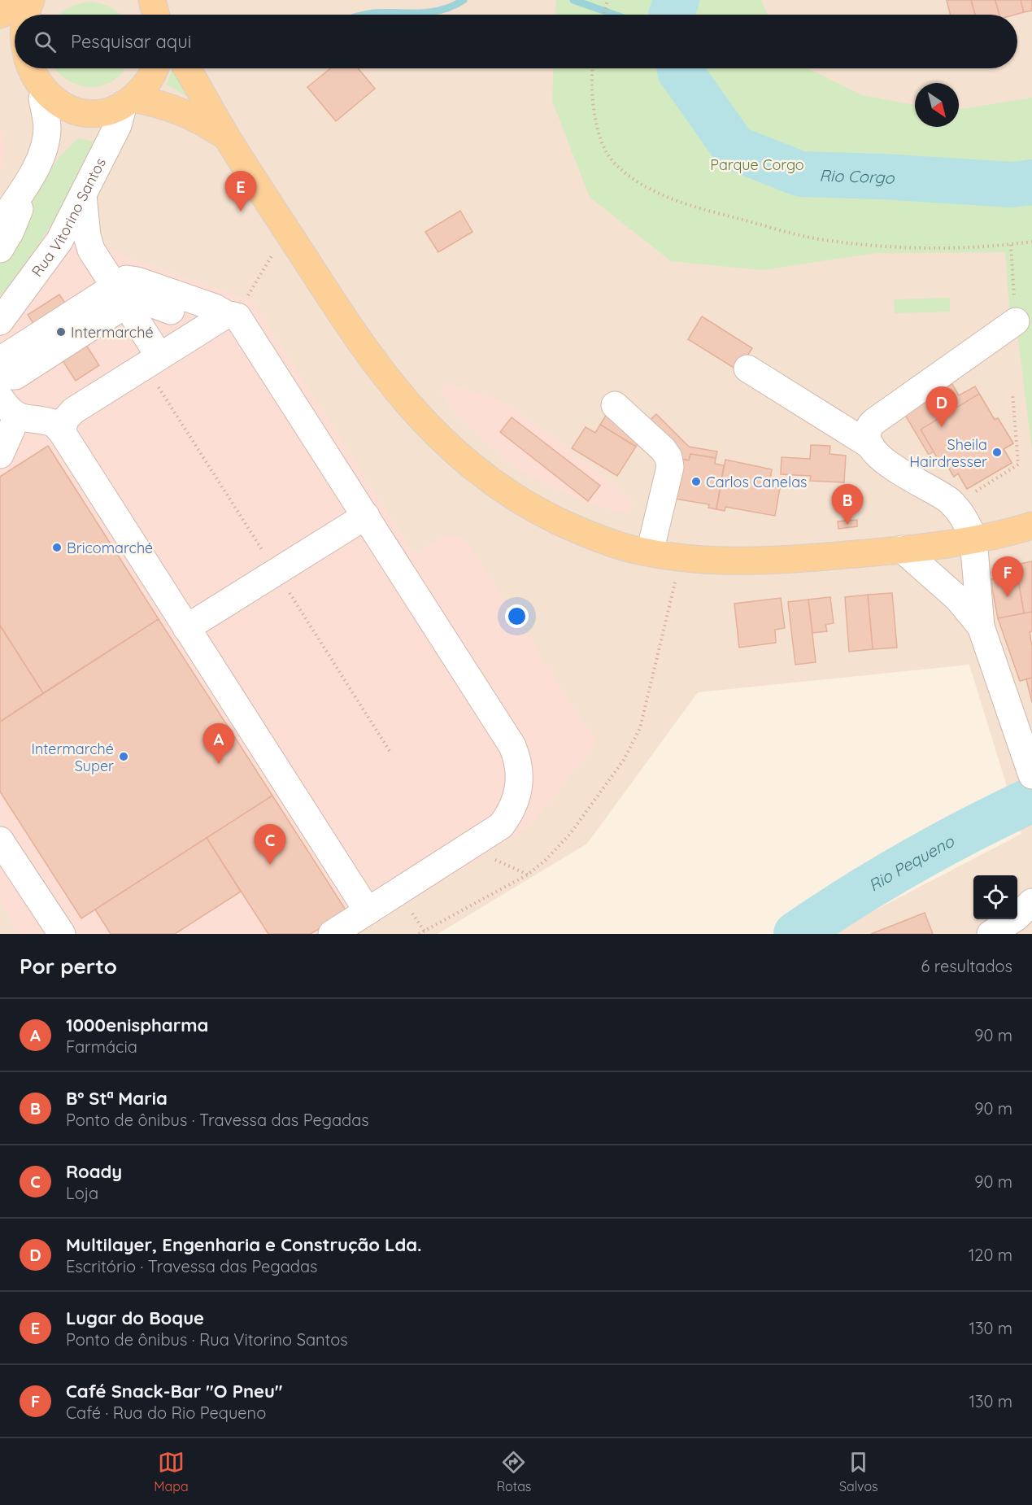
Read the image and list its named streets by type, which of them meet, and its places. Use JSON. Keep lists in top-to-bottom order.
{
  "streets": {
    "street": ["Rua Vitorino Santos"]
  },
  "water": ["Rio Corgo", "Rio Pequeno"],
  "parks": ["Parque Corgo"],
  "places": [
    "Intermarché",
    "Sheila Hairdresser",
    "Carlos Canelas",
    "Bricomarché",
    "Intermarché Super"
  ],
  "north": "bottom right",
  "page": {
    "search": "Pesquisar aqui",
    "pins": [
      "E",
      "D",
      "B",
      "F",
      "A",
      "C"
    ],
    "heading": ["Por perto", "6 resultados"],
    "list": [
      {
        "mark": "A",
        "name": "1000enispharma",
        "note": "Farmácia",
        "value": "90 m"
      },
      {
        "mark": "B",
        "name": "Bº Stª Maria",
        "note": "Ponto de ônibus · Travessa das Pegadas",
        "value": "90 m"
      },
      {
        "mark": "C",
        "name": "Roady",
        "note": "Loja",
        "value": "90 m"
      },
      {
        "mark": "D",
        "name": "Multilayer, Engenharia e Construção Lda.",
        "note": "Escritório · Travessa das Pegadas",
        "value": "120 m"
      },
      {
        "mark": "E",
        "name": "Lugar do Boque",
        "note": "Ponto de ônibus · Rua Vitorino Santos",
        "value": "130 m"
      },
      {
        "mark": "F",
        "name": "Café Snack-Bar \"O Pneu\"",
        "note": "Café · Rua do Rio Pequeno",
        "value": "130 m"
      }
    ],
    "nav": ["Mapa", "Rotas", "Salvos"]
  }
}
